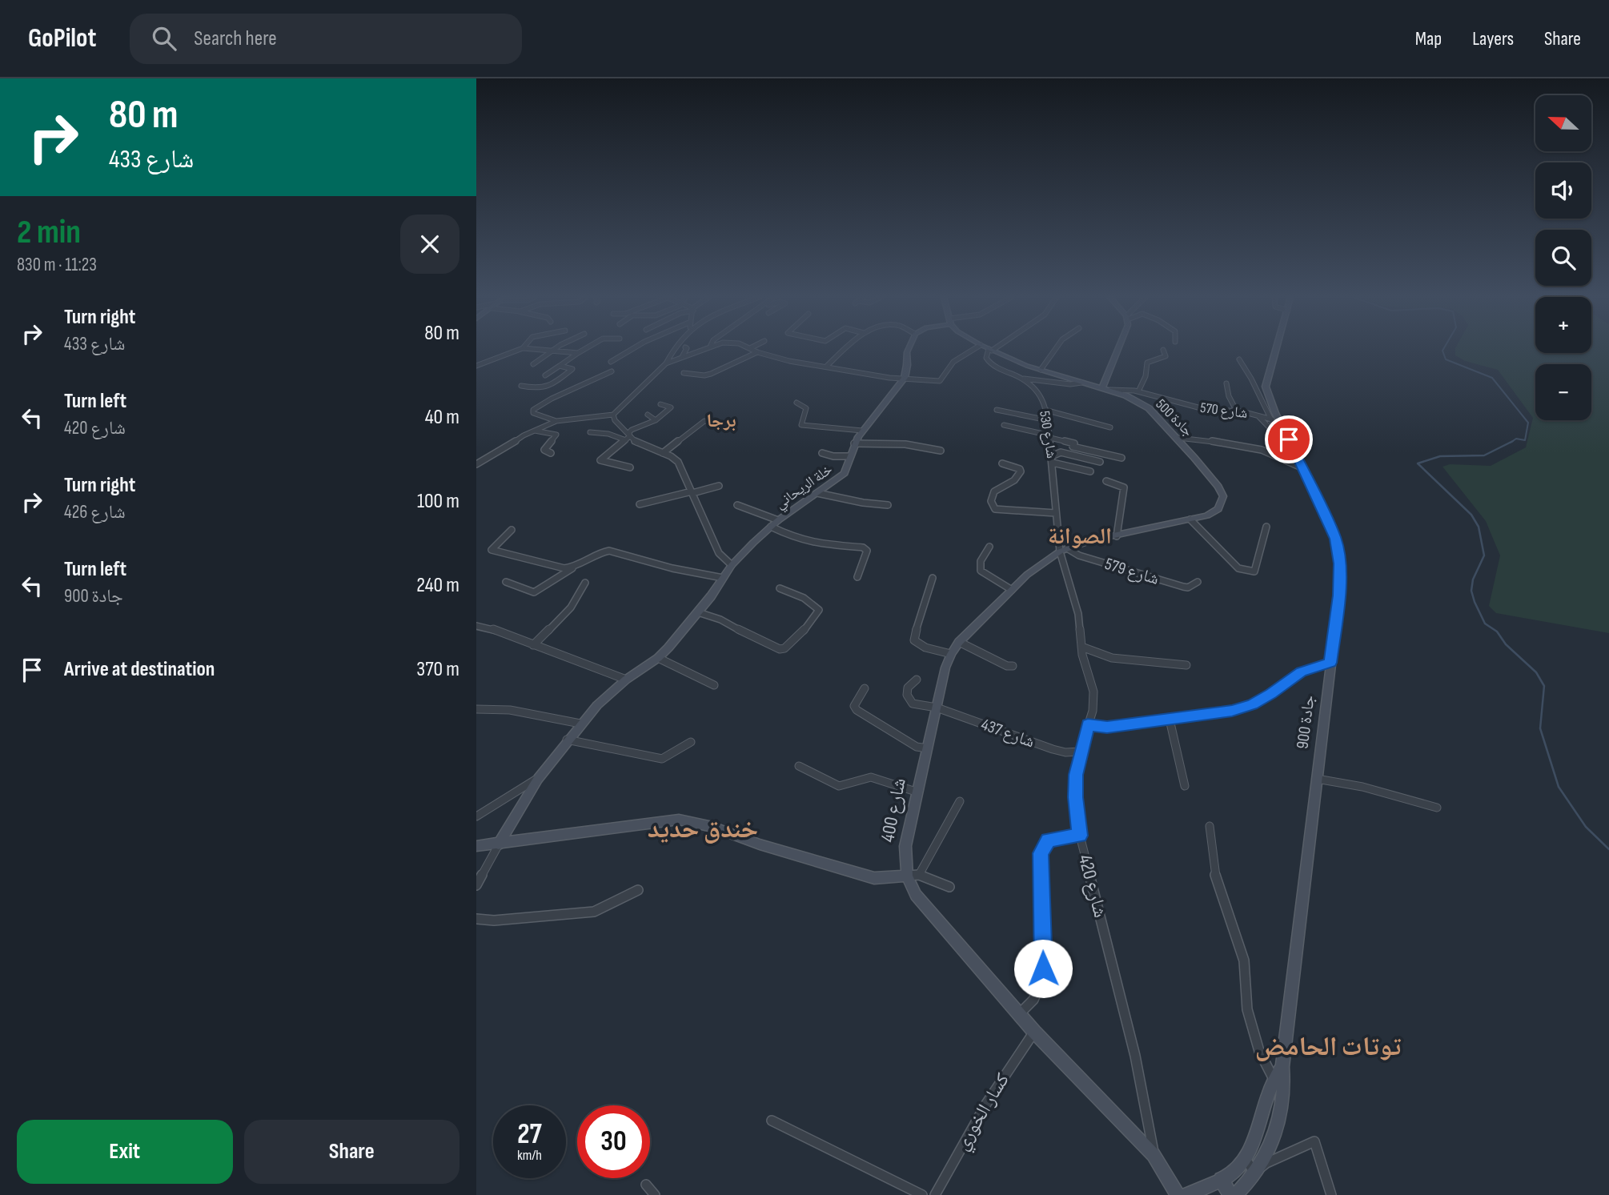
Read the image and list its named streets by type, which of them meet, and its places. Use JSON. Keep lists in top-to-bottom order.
{
  "streets": {
    "main road": [
      "جادة 500",
      "خلة الريحاني",
      "جادة 900",
      "شارع 400"
    ],
    "street": [
      "شارع 570",
      "شارع 530",
      "شارع 579",
      "شارع 437",
      "شارع 420",
      "كسار الخوري"
    ]
  },
  "crossings": [
    ["شارع 570", "جادة 500"],
    ["جادة 500", "شارع 530"],
    ["جادة 500", "شارع 400"],
    ["شارع 530", "شارع 579"],
    ["شارع 530", "شارع 400"],
    ["شارع 530", "شارع 420"],
    ["شارع 579", "شارع 400"],
    ["شارع 579", "شارع 420"],
    ["شارع 437", "شارع 400"],
    ["شارع 437", "شارع 420"],
    ["شارع 400", "شارع 420"],
    ["شارع 400", "كسار الخوري"]
  ],
  "districts": [
    "برجا",
    "الصوانة",
    "خندق حديد",
    "توتات الحامض"
  ],
  "north": "left",
  "page": {
    "header": "GoPilot",
    "search": "Search here",
    "nav": ["Map", "Layers", "Share"],
    "turn": ["80 m", "شارع 433"],
    "map_buttons": ["+", "−"],
    "heading": ["2 min", "830 m · 11:23"],
    "list": [
      {
        "name": "Turn right",
        "note": "شارع 433",
        "value": "80 m"
      },
      {
        "name": "Turn left",
        "note": "شارع 420",
        "value": "40 m"
      },
      {
        "name": "Turn right",
        "note": "شارع 426",
        "value": "100 m"
      },
      {
        "name": "Turn left",
        "note": "جادة 900",
        "value": "240 m"
      },
      {
        "name": "Arrive at destination",
        "value": "370 m"
      }
    ],
    "speed": "27 km/h",
    "limit": "30",
    "buttons": ["Exit", "Share"]
  }
}
